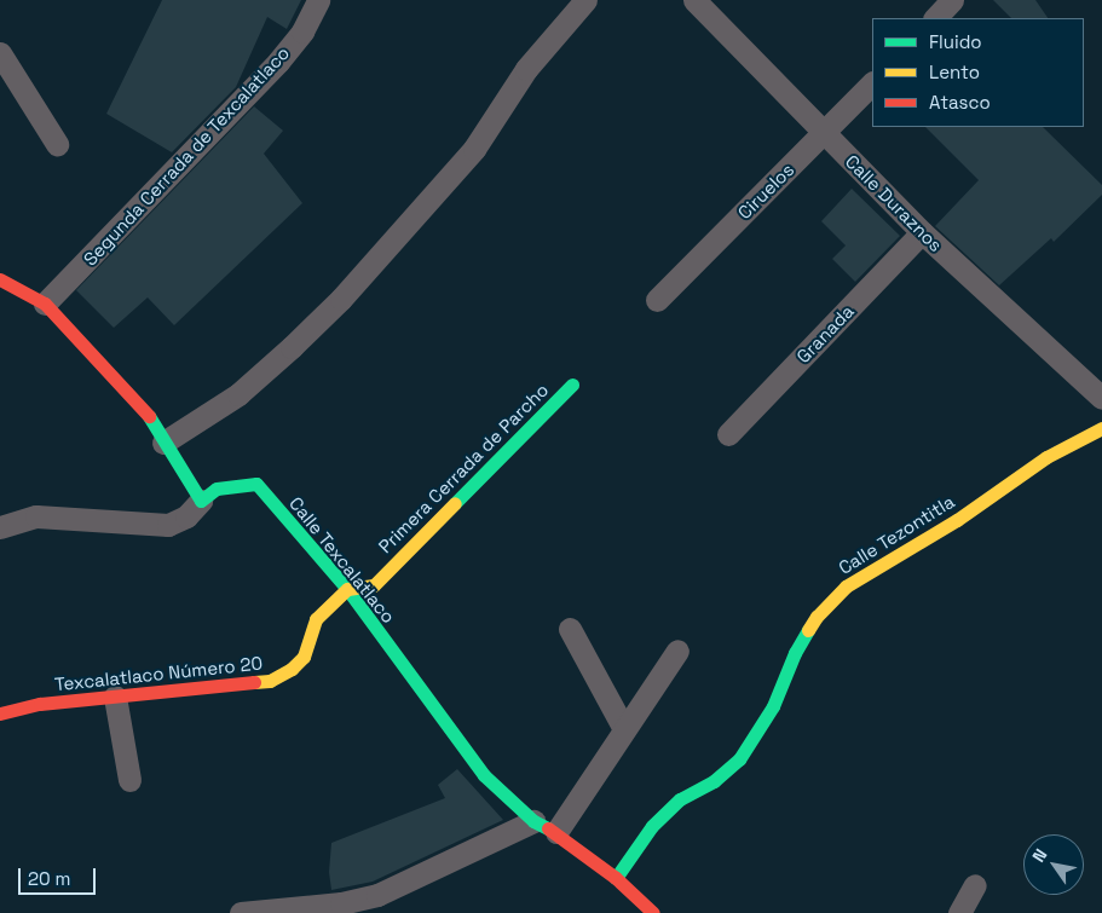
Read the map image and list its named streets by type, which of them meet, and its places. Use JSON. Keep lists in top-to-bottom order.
{
  "streets": {
    "street": [
      "Segunda Cerrada de Texcalatlaco",
      "Ciruelos",
      "Calle Duraznos",
      "Granada",
      "Primera Cerrada de Parcho",
      "Calle Tezontitla",
      "Calle Texcalatlaco",
      "Texcalatlaco Número 20"
    ]
  },
  "crossings": [
    ["Ciruelos", "Calle Duraznos"],
    ["Calle Duraznos", "Granada"],
    ["Primera Cerrada de Parcho", "Calle Texcalatlaco"],
    ["Primera Cerrada de Parcho", "Texcalatlaco Número 20"],
    ["Calle Tezontitla", "Calle Texcalatlaco"],
    ["Calle Texcalatlaco", "Texcalatlaco Número 20"]
  ],
  "legend": ["Fluido", "Lento", "Atasco"],
  "scale_bar": "20 m",
  "north": "top left"
}
